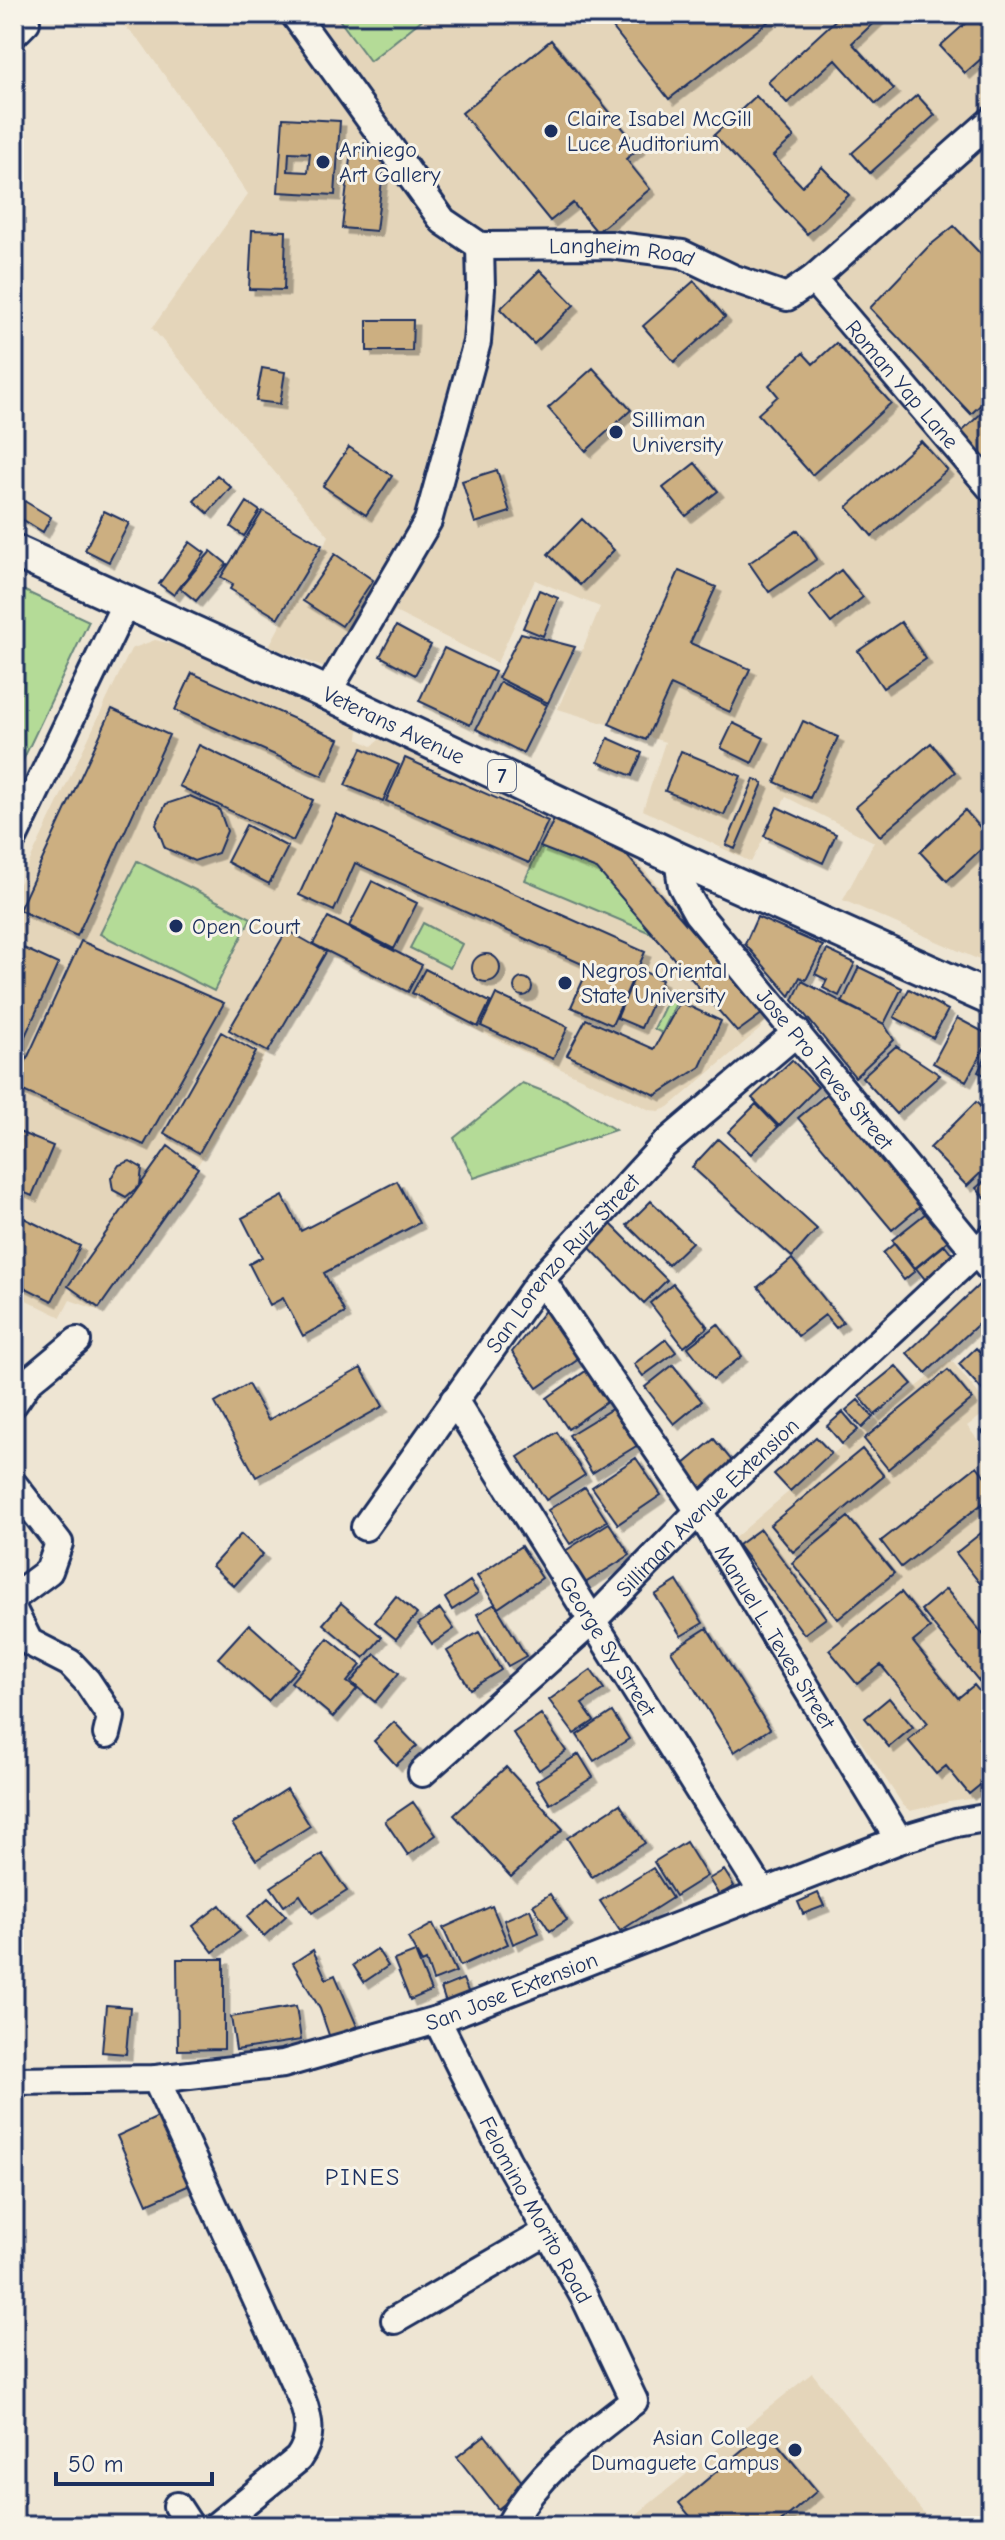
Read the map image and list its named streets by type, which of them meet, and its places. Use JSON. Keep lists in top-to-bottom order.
{
  "streets": {
    "main road": ["Veterans Avenue", "7"],
    "street": [
      "Langheim Road",
      "Roman Yap Lane",
      "Jose Pro Teves Street",
      "San Lorenzo Ruiz Street",
      "Silliman Avenue Extension",
      "Manuel L. Teves Street",
      "George Sy Street",
      "San Jose Extension",
      "Felomino Morito Road"
    ]
  },
  "crossings": [
    ["Langheim Road", "Roman Yap Lane"],
    ["Veterans Avenue", "Jose Pro Teves Street"],
    ["Jose Pro Teves Street", "San Lorenzo Ruiz Street"],
    ["Jose Pro Teves Street", "Silliman Avenue Extension"],
    ["San Lorenzo Ruiz Street", "Manuel L. Teves Street"],
    ["San Lorenzo Ruiz Street", "George Sy Street"],
    ["Silliman Avenue Extension", "Manuel L. Teves Street"],
    ["Silliman Avenue Extension", "George Sy Street"],
    ["Manuel L. Teves Street", "San Jose Extension"],
    ["George Sy Street", "San Jose Extension"],
    ["San Jose Extension", "Felomino Morito Road"]
  ],
  "districts": ["PINES"],
  "places": [
    "Claire Isabel McGill Luce Auditorium",
    "Ariniego Art Gallery",
    "Silliman University",
    "Open Court",
    "Negros Oriental State University",
    "Asian College Dumaguete Campus"
  ],
  "scale_bar": "50 m"
}
